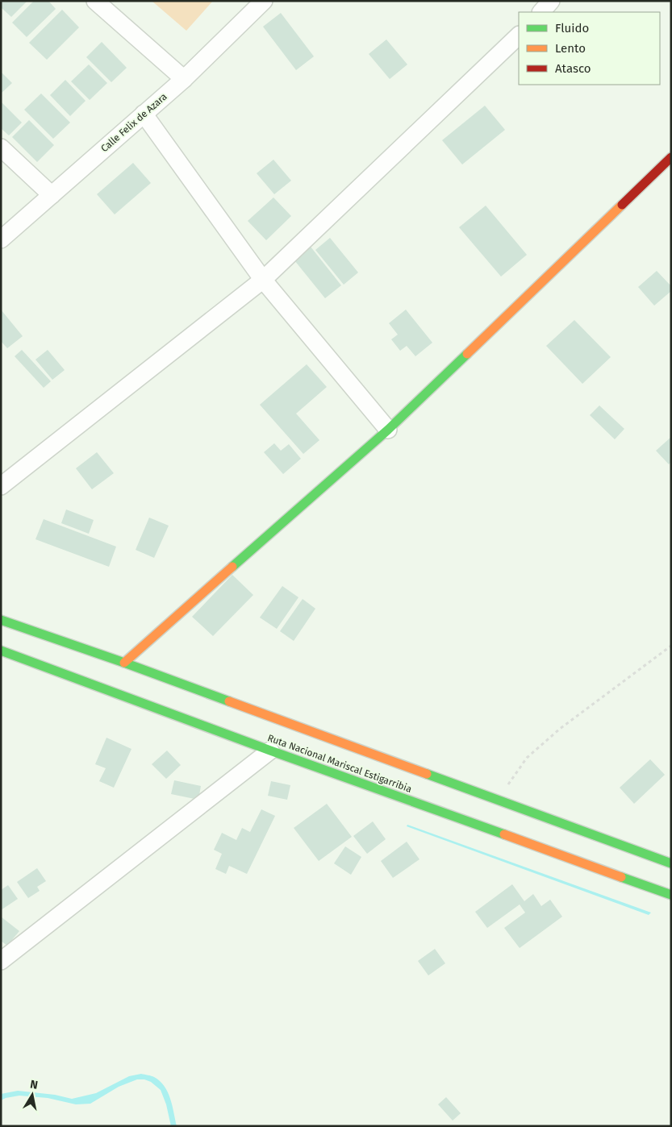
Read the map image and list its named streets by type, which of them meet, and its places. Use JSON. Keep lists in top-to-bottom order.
{
  "streets": {
    "main road": ["Ruta Nacional Mariscal Estigarribia"],
    "street": ["Calle Felix de Azara"]
  },
  "legend": ["Fluido", "Lento", "Atasco"],
  "north": "top"
}
